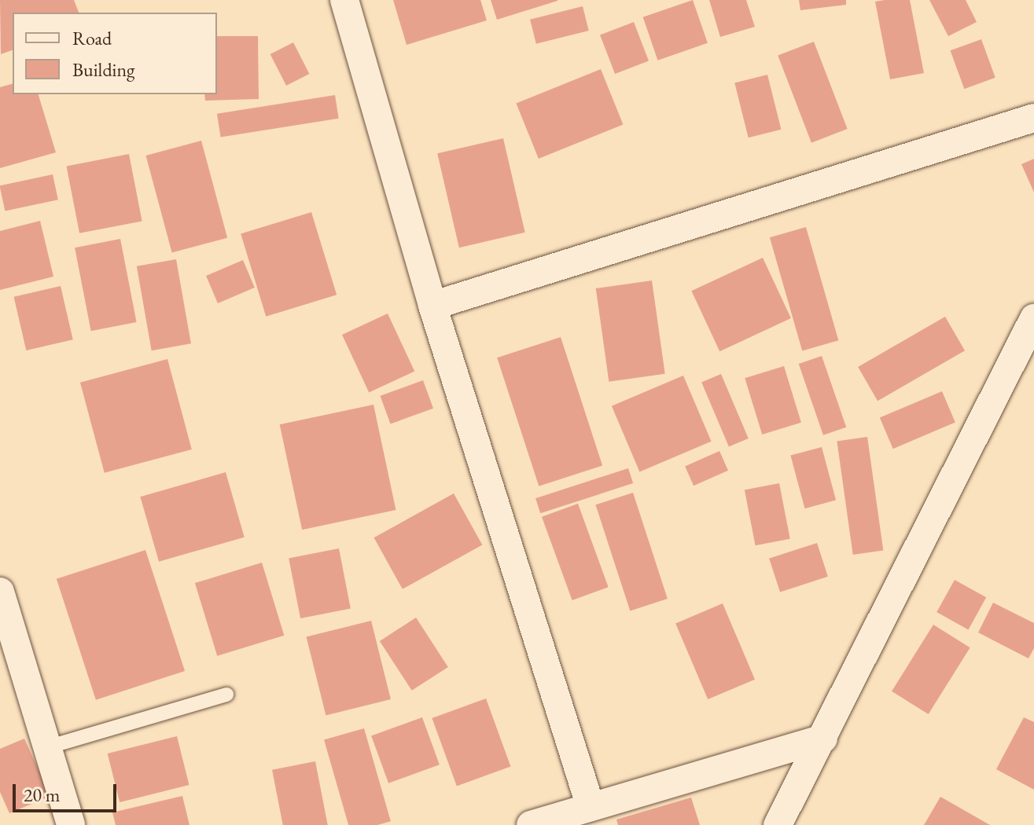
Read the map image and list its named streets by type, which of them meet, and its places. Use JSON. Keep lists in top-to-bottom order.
{
  "legend": ["Road", "Building"],
  "scale_bar": "20 m"
}
